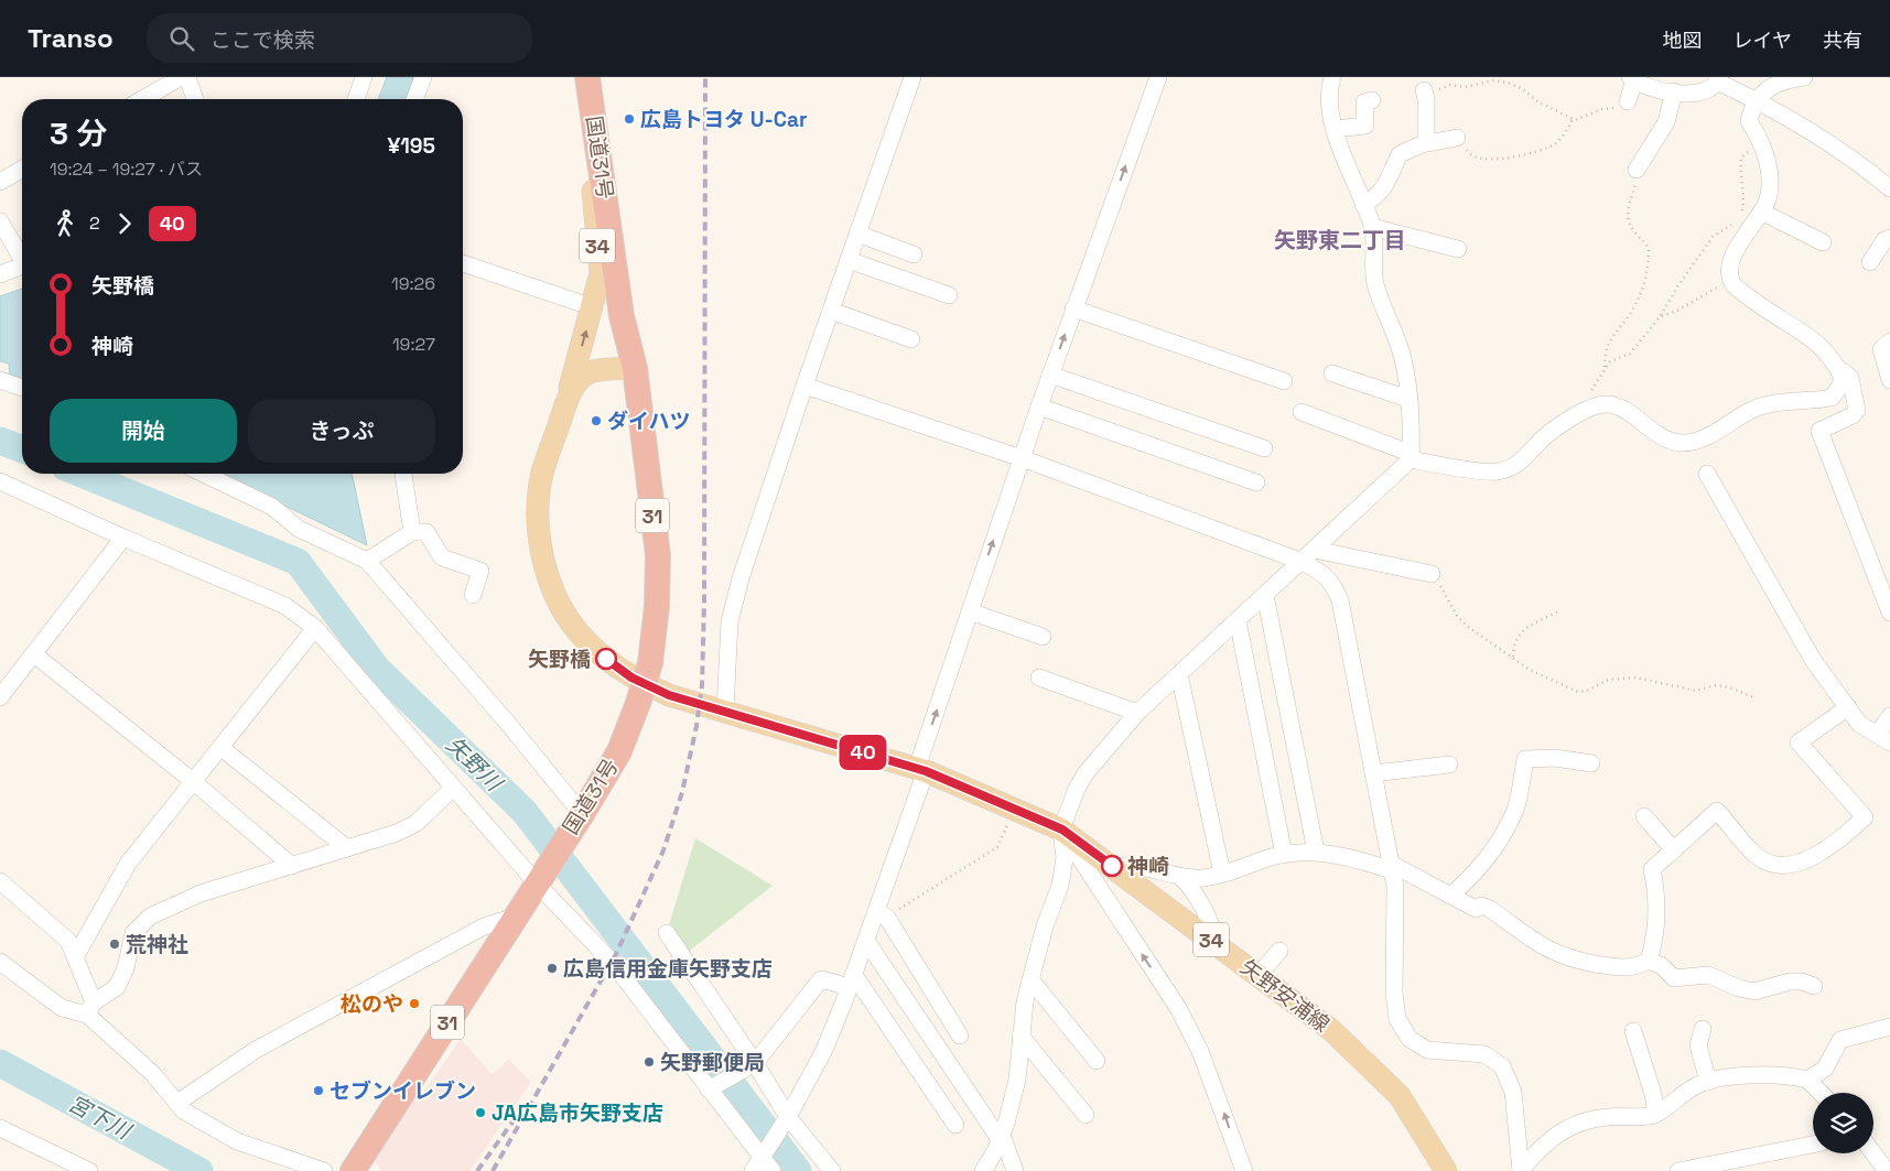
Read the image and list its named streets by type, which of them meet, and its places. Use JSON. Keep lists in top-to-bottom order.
{
  "streets": {
    "highway": ["国道31号", "31"],
    "main road": ["34", "矢野安浦線"]
  },
  "crossings": [
    ["国道31号", "34"],
    ["国道31号", "矢野安浦線"],
    ["34", "矢野安浦線"]
  ],
  "districts": ["矢野東二丁目"],
  "water": ["矢野川", "宮下川"],
  "places": [
    "広島トヨタ U-Car",
    "ダイハツ",
    "矢野橋",
    "神崎",
    "荒神社",
    "広島信用金庫矢野支店",
    "松のや",
    "矢野郵便局",
    "セブンイレブン",
    "JA広島市矢野支店"
  ],
  "lines": ["bus line 40"],
  "page": {
    "header": "Transo",
    "search": "ここで検索",
    "nav": ["地図", "レイヤ", "共有"],
    "on_map": "40",
    "heading": ["3 分", "19:24 – 19:27 · バス", "¥195"],
    "legs": ["2", "40"],
    "list": [
      {
        "name": "矢野橋",
        "value": "19:26"
      },
      {
        "name": "神崎",
        "value": "19:27"
      }
    ],
    "buttons": ["開始", "きっぷ"]
  }
}
